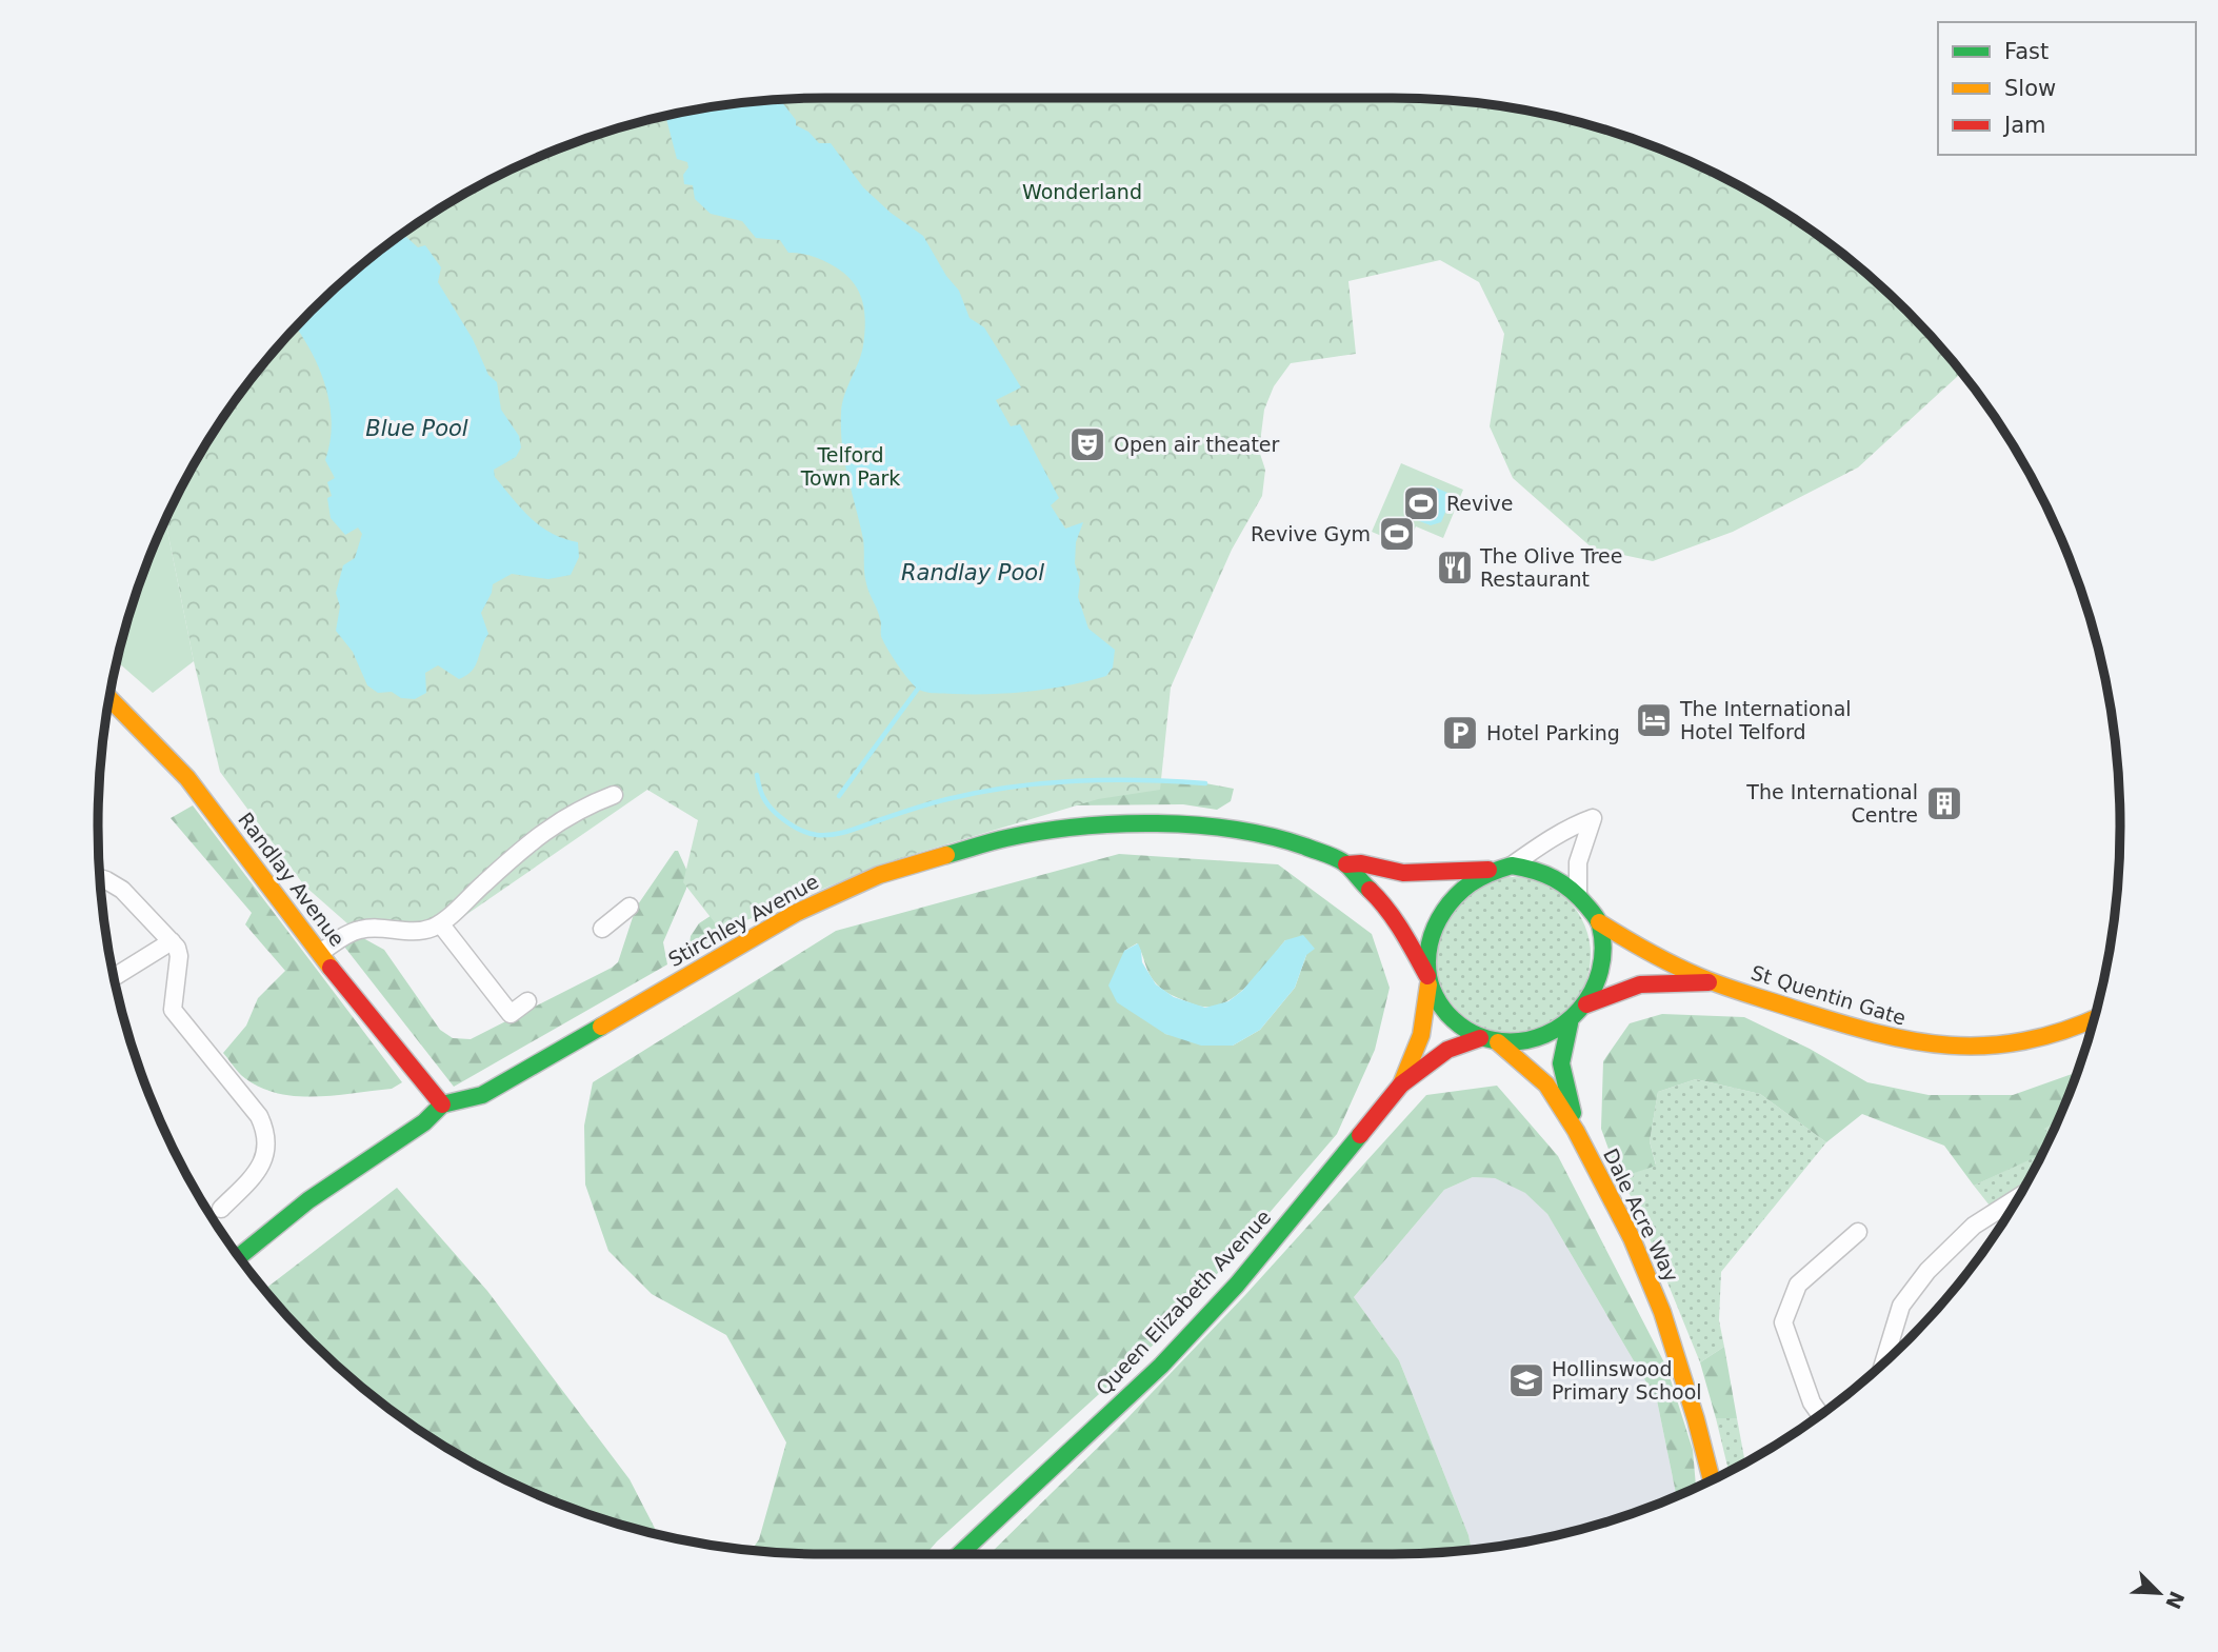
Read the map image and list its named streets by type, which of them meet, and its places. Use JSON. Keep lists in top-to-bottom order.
{
  "streets": {
    "street": [
      "Randlay Avenue",
      "Stirchley Avenue",
      "St Quentin Gate",
      "Dale Acre Way",
      "Queen Elizabeth Avenue"
    ]
  },
  "crossings": [
    ["Randlay Avenue", "Stirchley Avenue"],
    ["Dale Acre Way", "Queen Elizabeth Avenue"]
  ],
  "water": ["Blue Pool", "Randlay Pool"],
  "parks": ["Wonderland", "Telford Town Park"],
  "places": {
    "theatre": ["Open air theater"],
    "sports": ["Revive", "Revive Gym"],
    "restaurant": ["The Olive Tree Restaurant"],
    "hotel": ["The International Hotel Telford"],
    "parking": ["Hotel Parking"],
    "building": ["The International Centre"],
    "school or university": ["Hollinswood Primary School"]
  },
  "legend": ["Fast", "Slow", "Jam"],
  "north": "bottom right"
}
